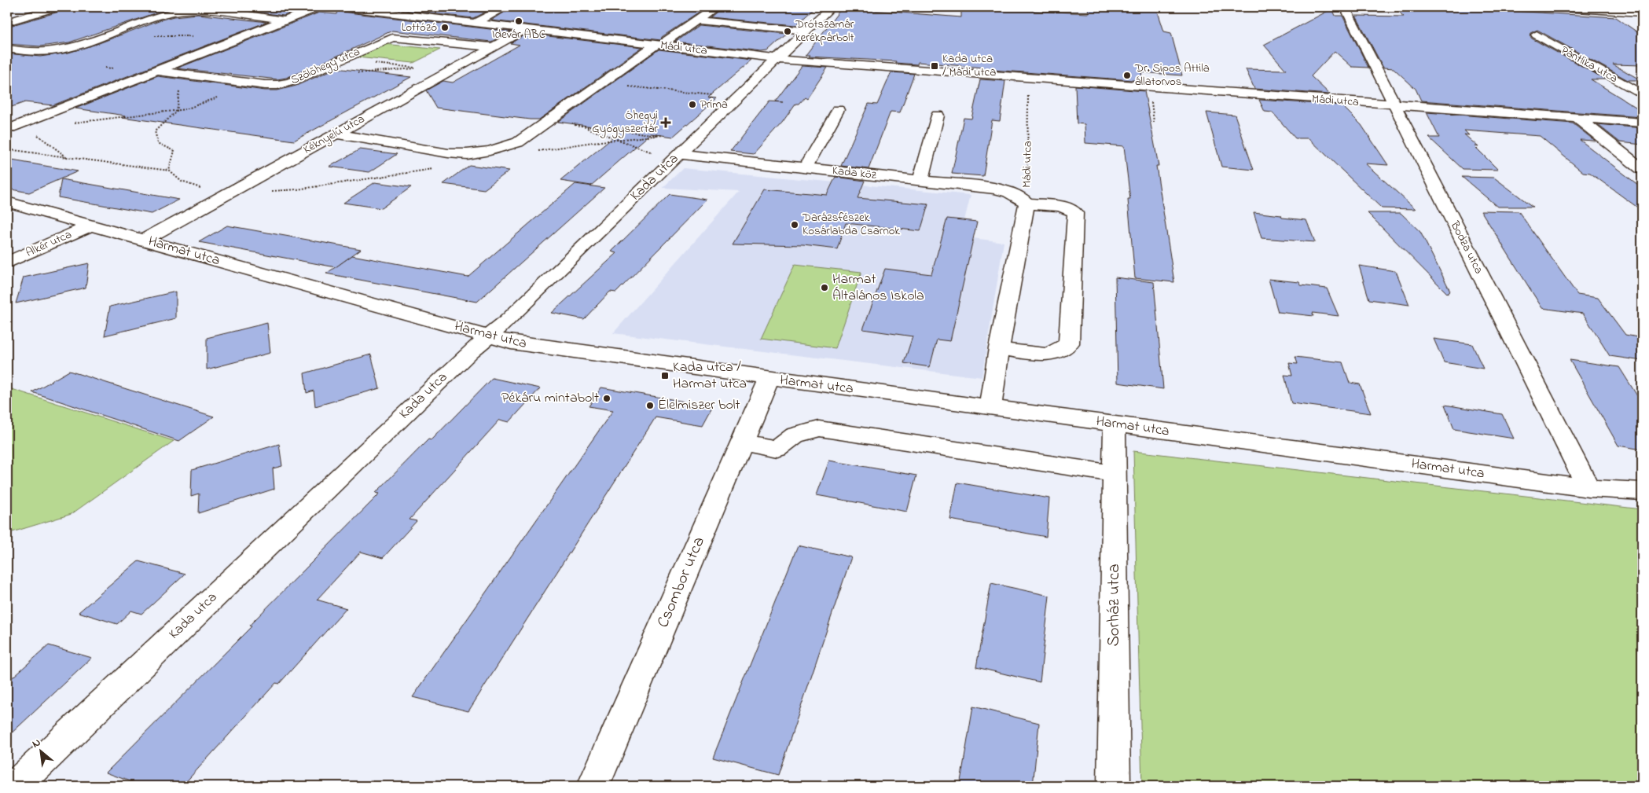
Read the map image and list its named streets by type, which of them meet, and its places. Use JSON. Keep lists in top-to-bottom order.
{
  "streets": {
    "street": [
      "Mádi utca",
      "Pántlika utca",
      "Szőlőhegy utca",
      "Kéknyelű utca",
      "Kada köz",
      "Kada utca",
      "Alkér utca",
      "Bodza utca",
      "Harmat utca",
      "Csombor utca",
      "Sorház utca"
    ]
  },
  "crossings": [
    ["Mádi utca", "Kéknyelű utca"],
    ["Mádi utca", "Kada köz"],
    ["Mádi utca", "Kada utca"],
    ["Mádi utca", "Bodza utca"],
    ["Szőlőhegy utca", "Kéknyelű utca"],
    ["Kéknyelű utca", "Harmat utca"],
    ["Kada köz", "Kada utca"],
    ["Kada utca", "Harmat utca"],
    ["Alkér utca", "Harmat utca"],
    ["Bodza utca", "Harmat utca"],
    ["Harmat utca", "Csombor utca"],
    ["Harmat utca", "Sorház utca"]
  ],
  "places": {
    "other": [
      "Idevár ABC",
      "Lottózó",
      "Drótszamár kerékpárbolt",
      "Dr. Sipos Attila állatorvos",
      "Príma",
      "Darázsfészek Kosárlabda Csarnok",
      "Harmat Általános Iskola",
      "Pékáru mintabolt",
      "Élelmiszer bolt"
    ],
    "transit": ["Kada utca / Mádi utca", "Kada utca / Harmat utca"],
    "health": ["Óhegyi Gyógyszertár"]
  },
  "north": "top left"
}
